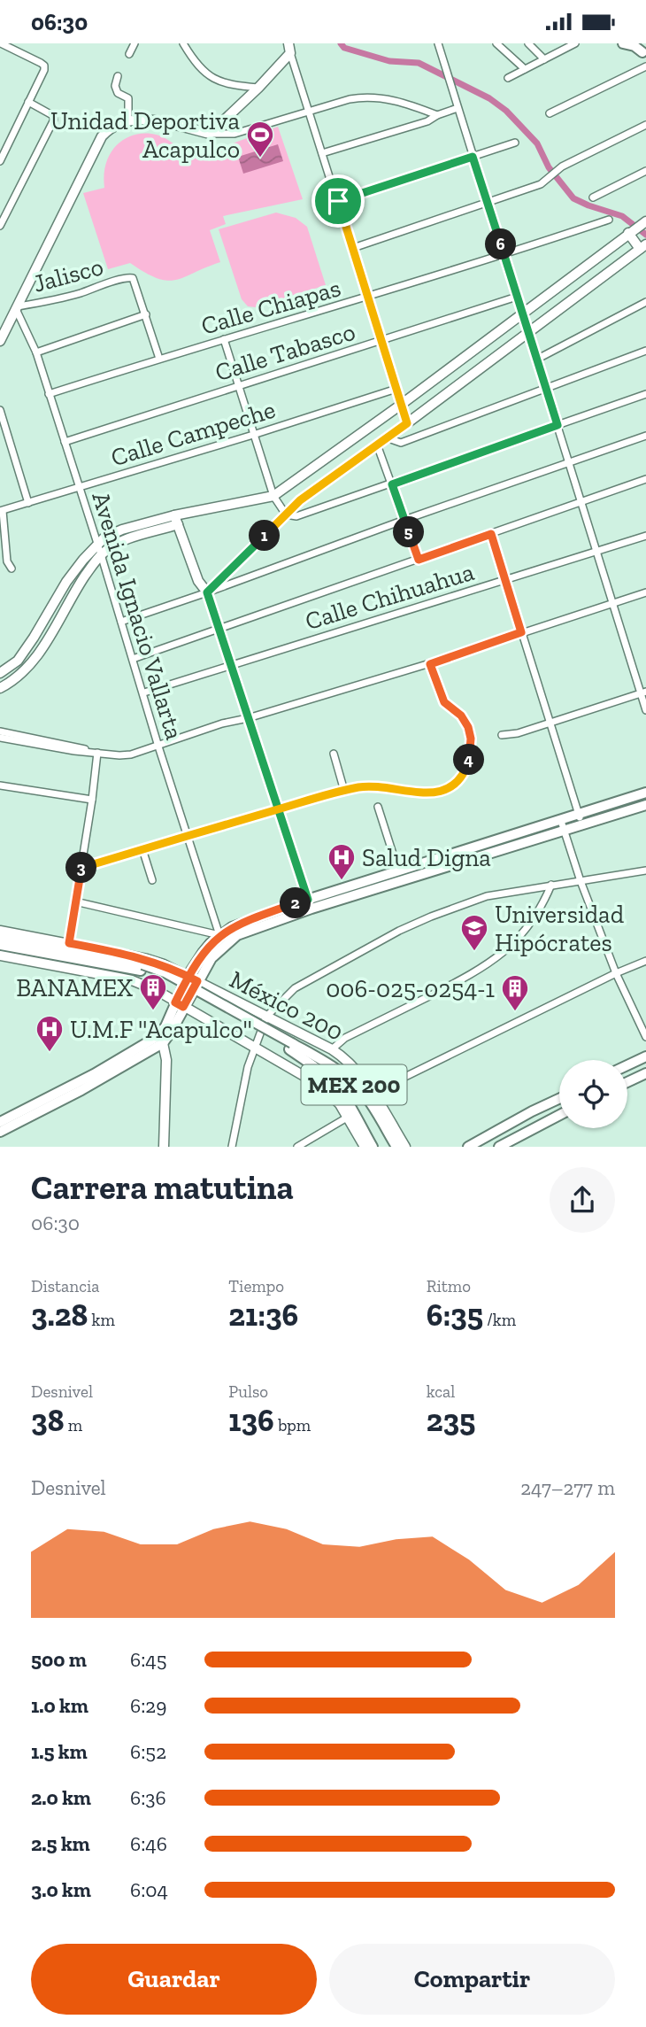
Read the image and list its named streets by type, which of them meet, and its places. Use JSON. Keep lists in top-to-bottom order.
{
  "streets": {
    "main road": ["México 200", "MEX 200"],
    "street": [
      "Jalisco",
      "Calle Chiapas",
      "Calle Tabasco",
      "Calle Campeche",
      "Calle Chihuahua",
      "Avenida Ignacio Vallarta"
    ]
  },
  "crossings": [
    ["Jalisco", "Avenida Ignacio Vallarta"],
    ["Calle Chiapas", "Avenida Ignacio Vallarta"],
    ["Calle Tabasco", "Avenida Ignacio Vallarta"],
    ["Calle Campeche", "Avenida Ignacio Vallarta"],
    ["Calle Chihuahua", "Avenida Ignacio Vallarta"],
    ["México 200", "MEX 200"]
  ],
  "places": {
    "sports": ["Unidad Deportiva Acapulco"],
    "hospital": ["Salud Digna", "U.M.F \"Acapulco\""],
    "school or university": ["Universidad Hipócrates"],
    "building": ["BANAMEX", "006-025-0254-1"]
  },
  "page": {
    "status": "06:30",
    "pins": [
      "6",
      "5",
      "1",
      "4",
      "3",
      "2"
    ],
    "heading": ["Carrera matutina", "06:30"],
    "stats": [
      ["Distancia", "3.28 km"],
      ["Tiempo", "21:36"],
      ["Ritmo", "6:35 /km"],
      ["Desnivel", "38 m"],
      ["Pulso", "136 bpm"],
      ["kcal", "235"]
    ],
    "chart": ["Desnivel", "247–277 m"],
    "list": [
      {
        "name": "500 m",
        "note": "6:45"
      },
      {
        "name": "1.0 km",
        "note": "6:29"
      },
      {
        "name": "1.5 km",
        "note": "6:52"
      },
      {
        "name": "2.0 km",
        "note": "6:36"
      },
      {
        "name": "2.5 km",
        "note": "6:46"
      },
      {
        "name": "3.0 km",
        "note": "6:04"
      }
    ],
    "buttons": ["Guardar", "Compartir"]
  }
}
